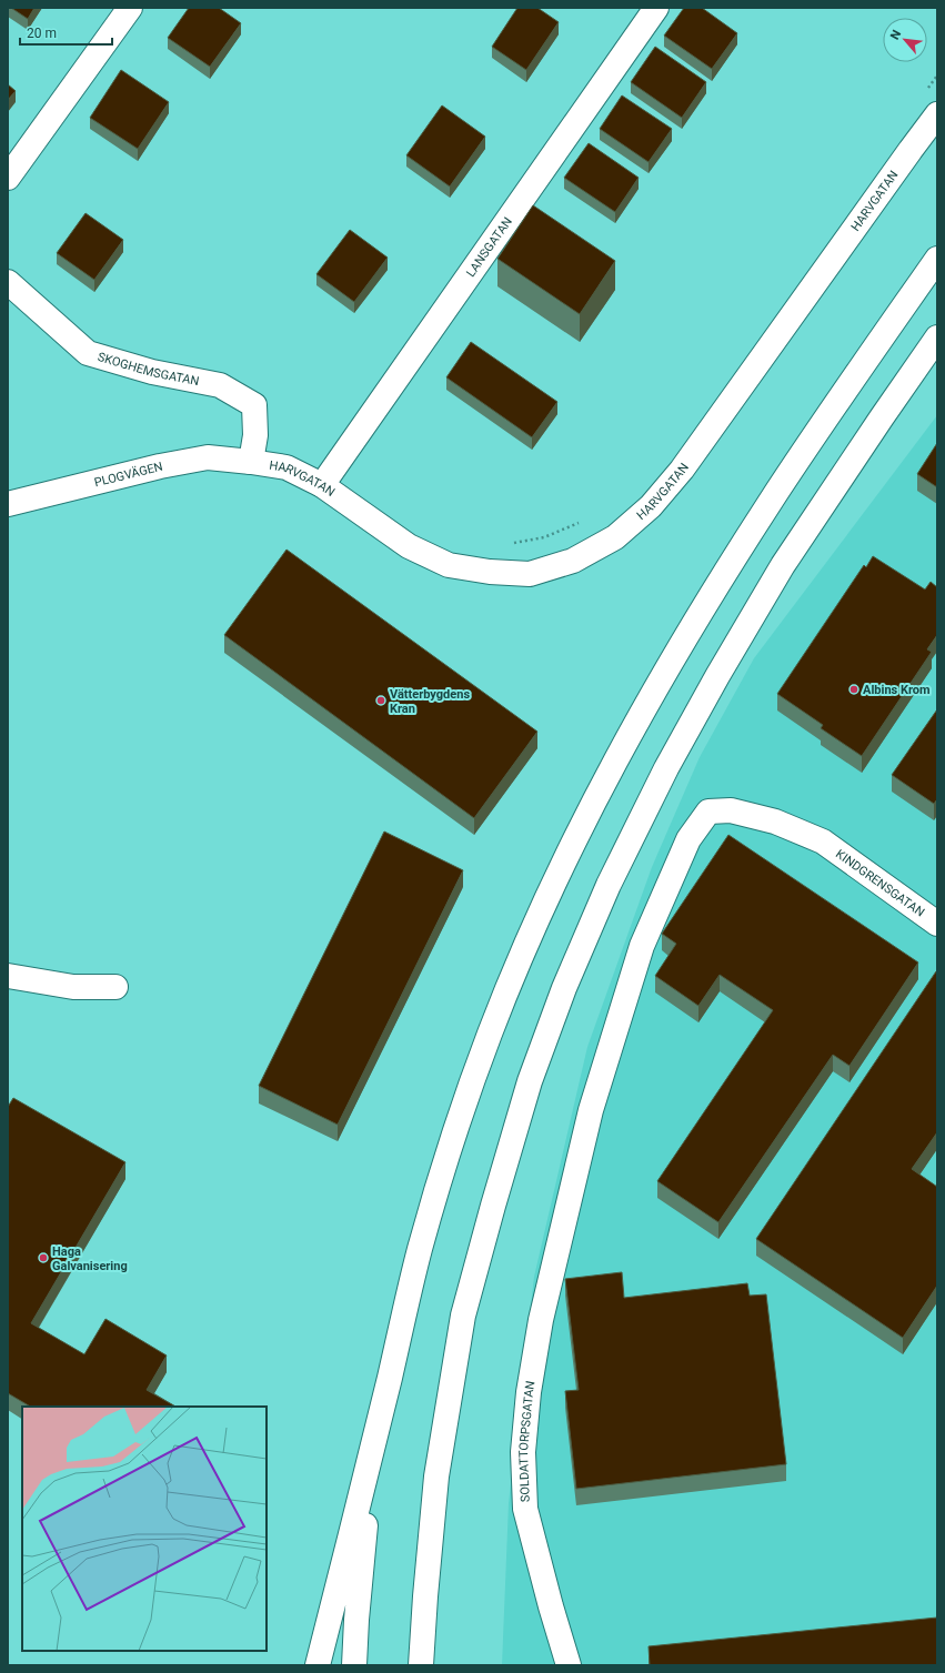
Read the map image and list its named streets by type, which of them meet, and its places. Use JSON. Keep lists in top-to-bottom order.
{
  "streets": {
    "main road": [
      "HARVGATAN",
      "LANSGATAN",
      "SKOGHEMSGATAN",
      "PLOGVÄGEN",
      "KINDGRENSGATAN",
      "SOLDATTORPSGATAN"
    ]
  },
  "crossings": [
    ["HARVGATAN", "LANSGATAN"],
    ["HARVGATAN", "SKOGHEMSGATAN"],
    ["HARVGATAN", "PLOGVÄGEN"],
    ["SKOGHEMSGATAN", "PLOGVÄGEN"],
    ["KINDGRENSGATAN", "SOLDATTORPSGATAN"]
  ],
  "places": ["Albins Krom", "Vätterbygdens Kran", "Haga Galvanisering"],
  "scale_bar": "20 m",
  "north": "top left"
}
